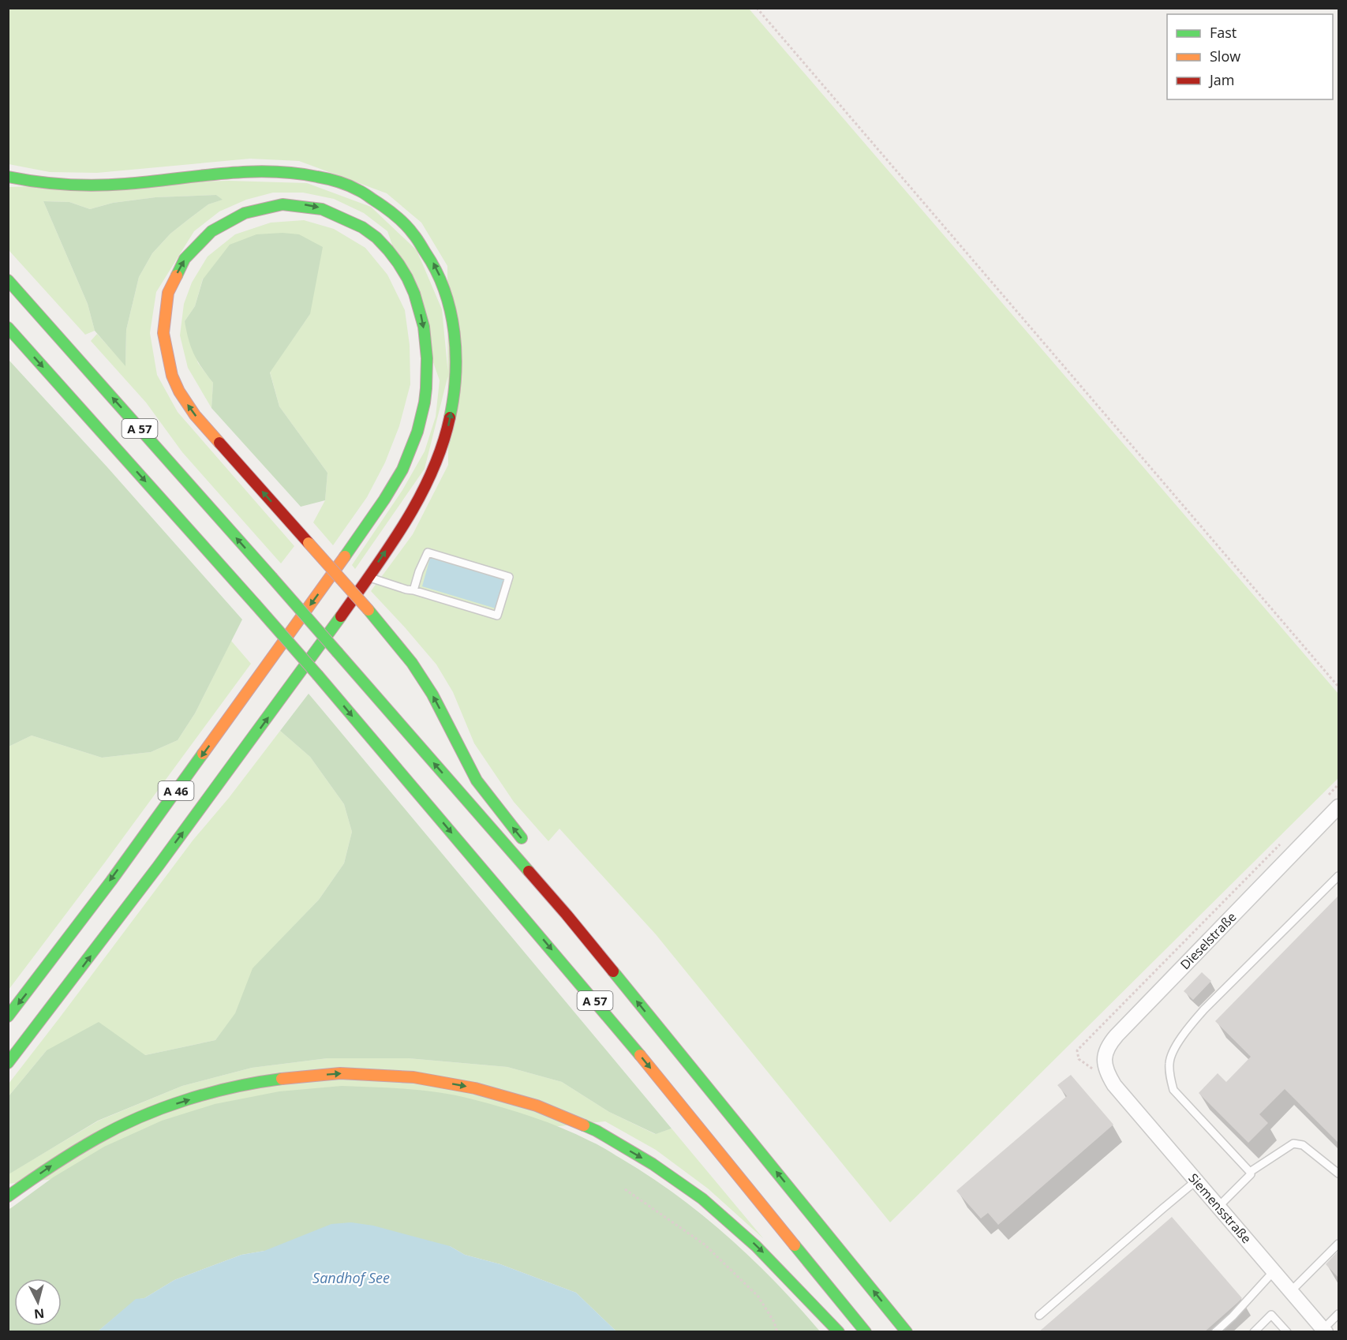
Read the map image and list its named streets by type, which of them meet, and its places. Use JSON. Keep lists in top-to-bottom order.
{
  "streets": {
    "highway": ["A 57", "A 46"],
    "street": ["Dieselstraße", "Siemensstraße"]
  },
  "crossings": [
    ["Dieselstraße", "Siemensstraße"]
  ],
  "water": ["Sandhof See"],
  "legend": ["Fast", "Slow", "Jam"],
  "north": "bottom"
}
